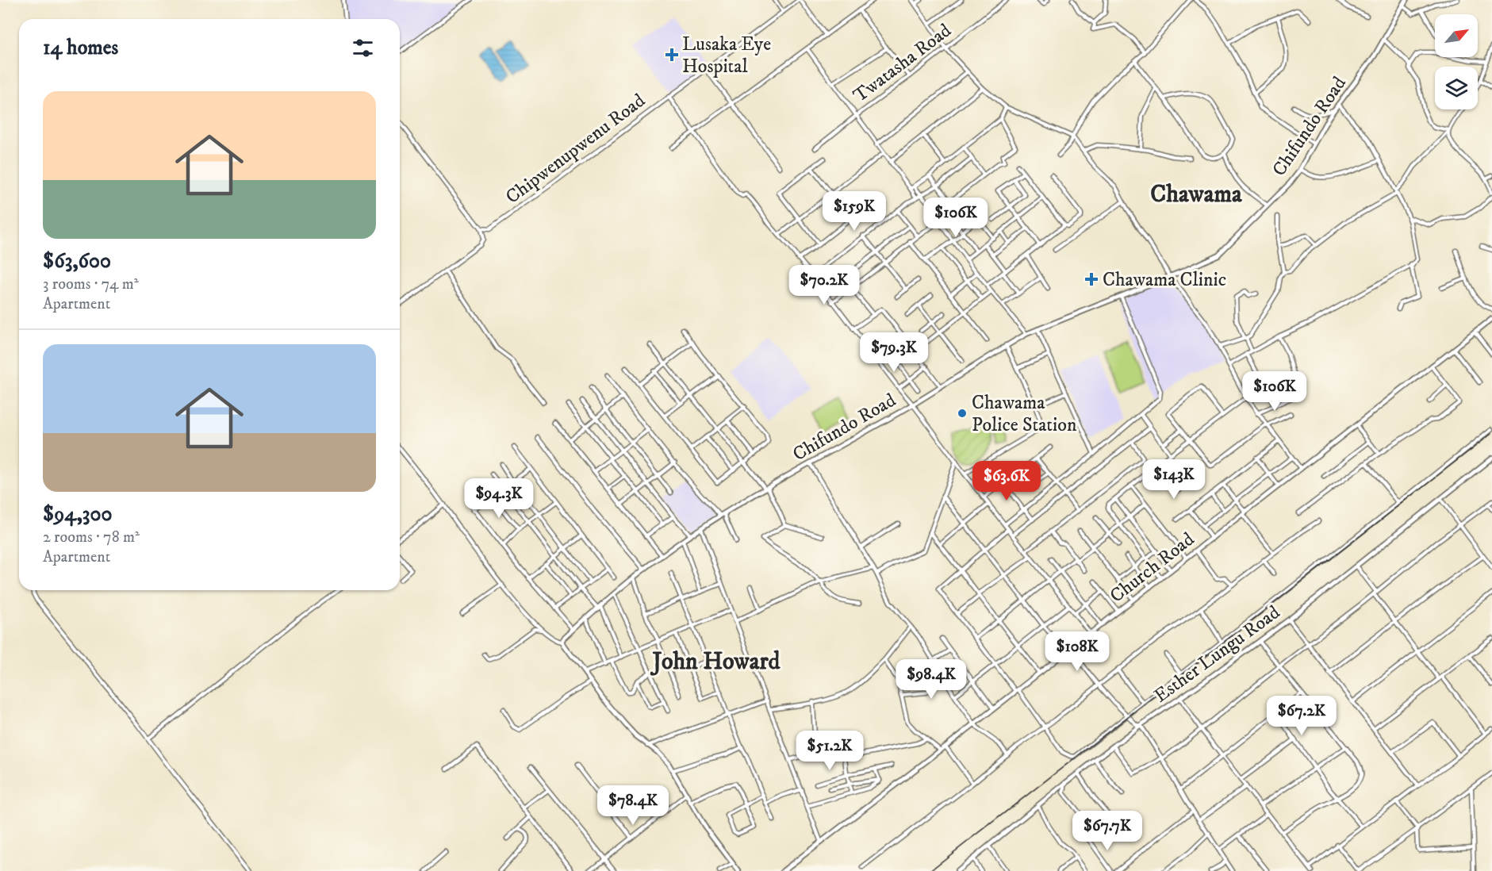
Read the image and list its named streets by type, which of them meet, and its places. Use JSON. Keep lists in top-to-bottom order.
{
  "streets": {
    "street": [
      "Twatasha Road",
      "Chifundo Road",
      "Chipwenupwenu Road",
      "Church Road",
      "Esther Lungu Road"
    ]
  },
  "districts": ["Chawama", "John Howard"],
  "places": {
    "health": ["Lusaka Eye Hospital", "Chawama Clinic"],
    "other": ["Chawama Police Station"]
  },
  "north": "top right",
  "page": {
    "heading": "14 homes",
    "list": [
      {
        "name": "$63,600",
        "note": "3 rooms · 74 m² · Apartment"
      },
      {
        "name": "$94,300",
        "note": "2 rooms · 78 m² · Apartment"
      }
    ],
    "price": [
      "$159K",
      "$106K",
      "$70.2K",
      "$79.3K",
      "$106K",
      "$143K",
      "$63.6K",
      "$94.3K",
      "$108K",
      "$98.4K",
      "$67.2K",
      "$51.2K",
      "$78.4K",
      "$67.7K"
    ]
  }
}
